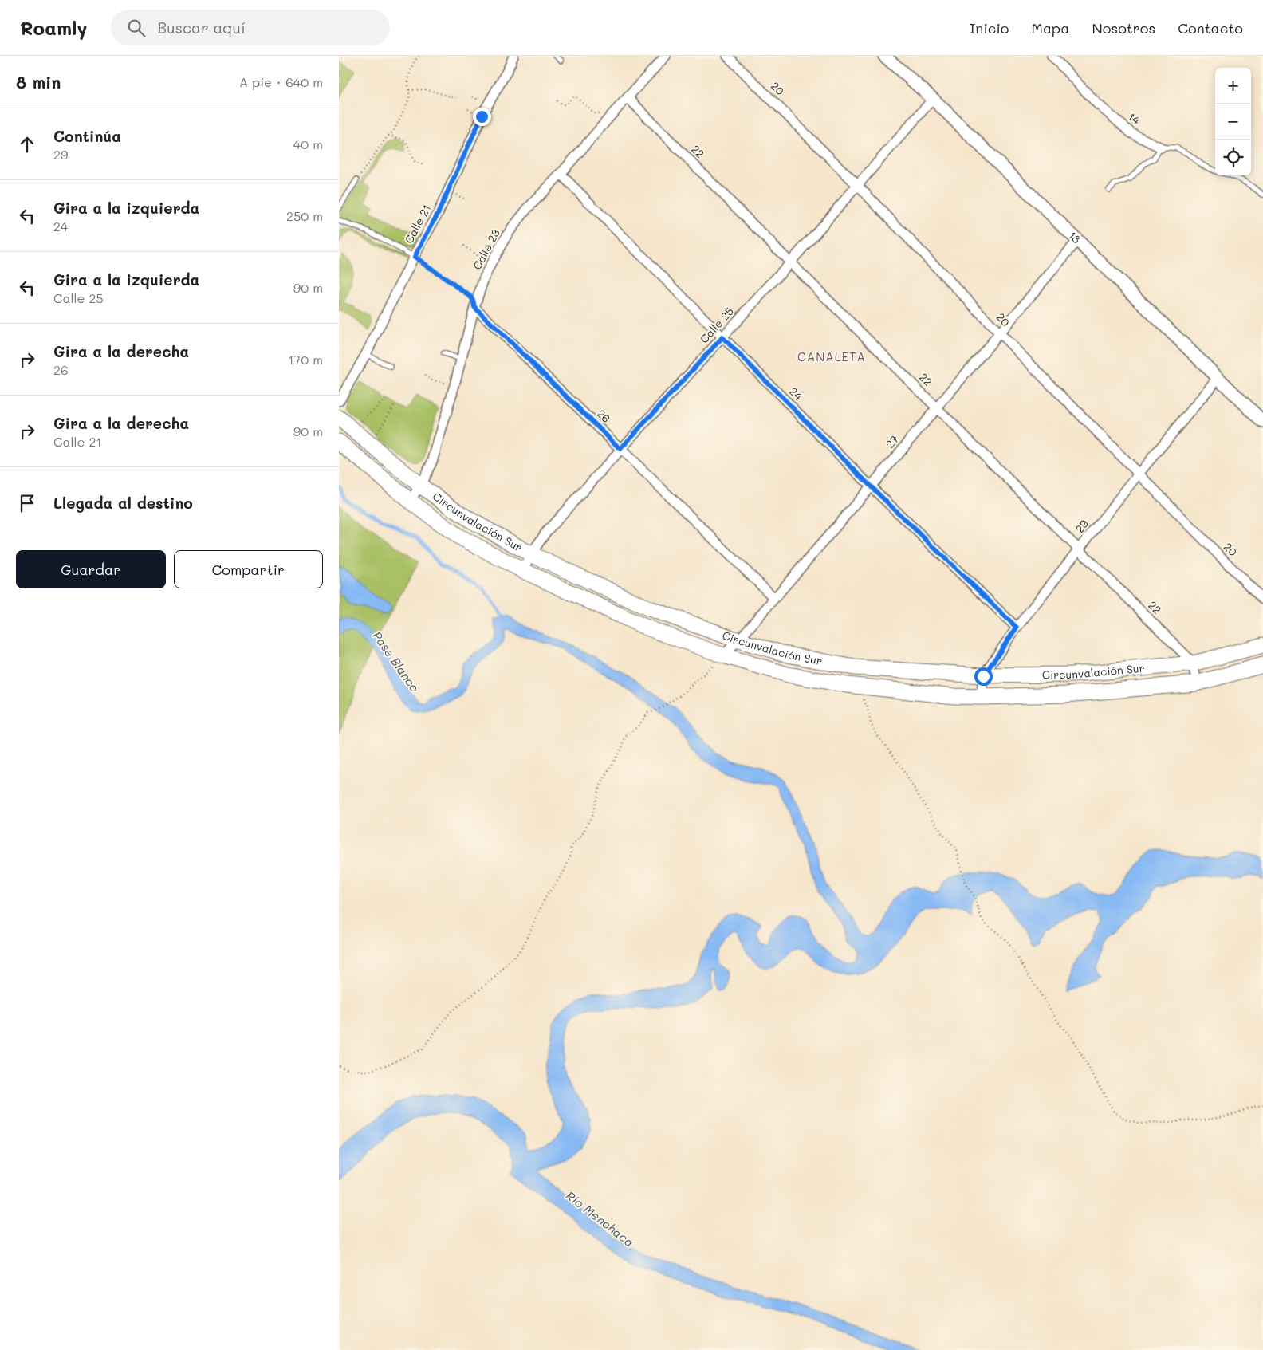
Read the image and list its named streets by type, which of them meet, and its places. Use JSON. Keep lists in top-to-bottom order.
{
  "streets": {
    "highway": ["Circunvalación Sur"],
    "street": [
      "20",
      "14",
      "22",
      "Calle 21",
      "18",
      "Calle 23",
      "Calle 25",
      "24",
      "26",
      "27",
      "29"
    ]
  },
  "crossings": [
    ["20", "Calle 25"],
    ["20", "27"],
    ["20", "29"],
    ["22", "Calle 23"],
    ["22", "Calle 25"],
    ["22", "27"],
    ["22", "Circunvalación Sur"],
    ["22", "29"],
    ["18", "Calle 25"],
    ["18", "27"],
    ["18", "29"],
    ["Calle 23", "24"],
    ["Calle 23", "26"],
    ["Calle 23", "Circunvalación Sur"],
    ["Calle 25", "24"],
    ["Calle 25", "26"],
    ["Calle 25", "Circunvalación Sur"],
    ["24", "27"],
    ["24", "29"],
    ["26", "27"],
    ["27", "Circunvalación Sur"],
    ["Circunvalación Sur", "29"]
  ],
  "districts": ["CANALETA"],
  "water": ["Pase Blanco", "Río Menchaca"],
  "page": {
    "header": "Roamly",
    "search": "Buscar aquí",
    "nav": [
      "Inicio",
      "Mapa",
      "Nosotros",
      "Contacto"
    ],
    "heading": ["8 min", "A pie · 640 m"],
    "map_buttons": ["+", "−"],
    "list": [
      ["Continúa", "29", "40 m"],
      ["Gira a la izquierda", "24", "250 m"],
      ["Gira a la izquierda", "Calle 25", "90 m"],
      ["Gira a la derecha", "26", "170 m"],
      ["Gira a la derecha", "Calle 21", "90 m"],
      "Llegada al destino"
    ],
    "buttons": ["Guardar", "Compartir"]
  }
}
